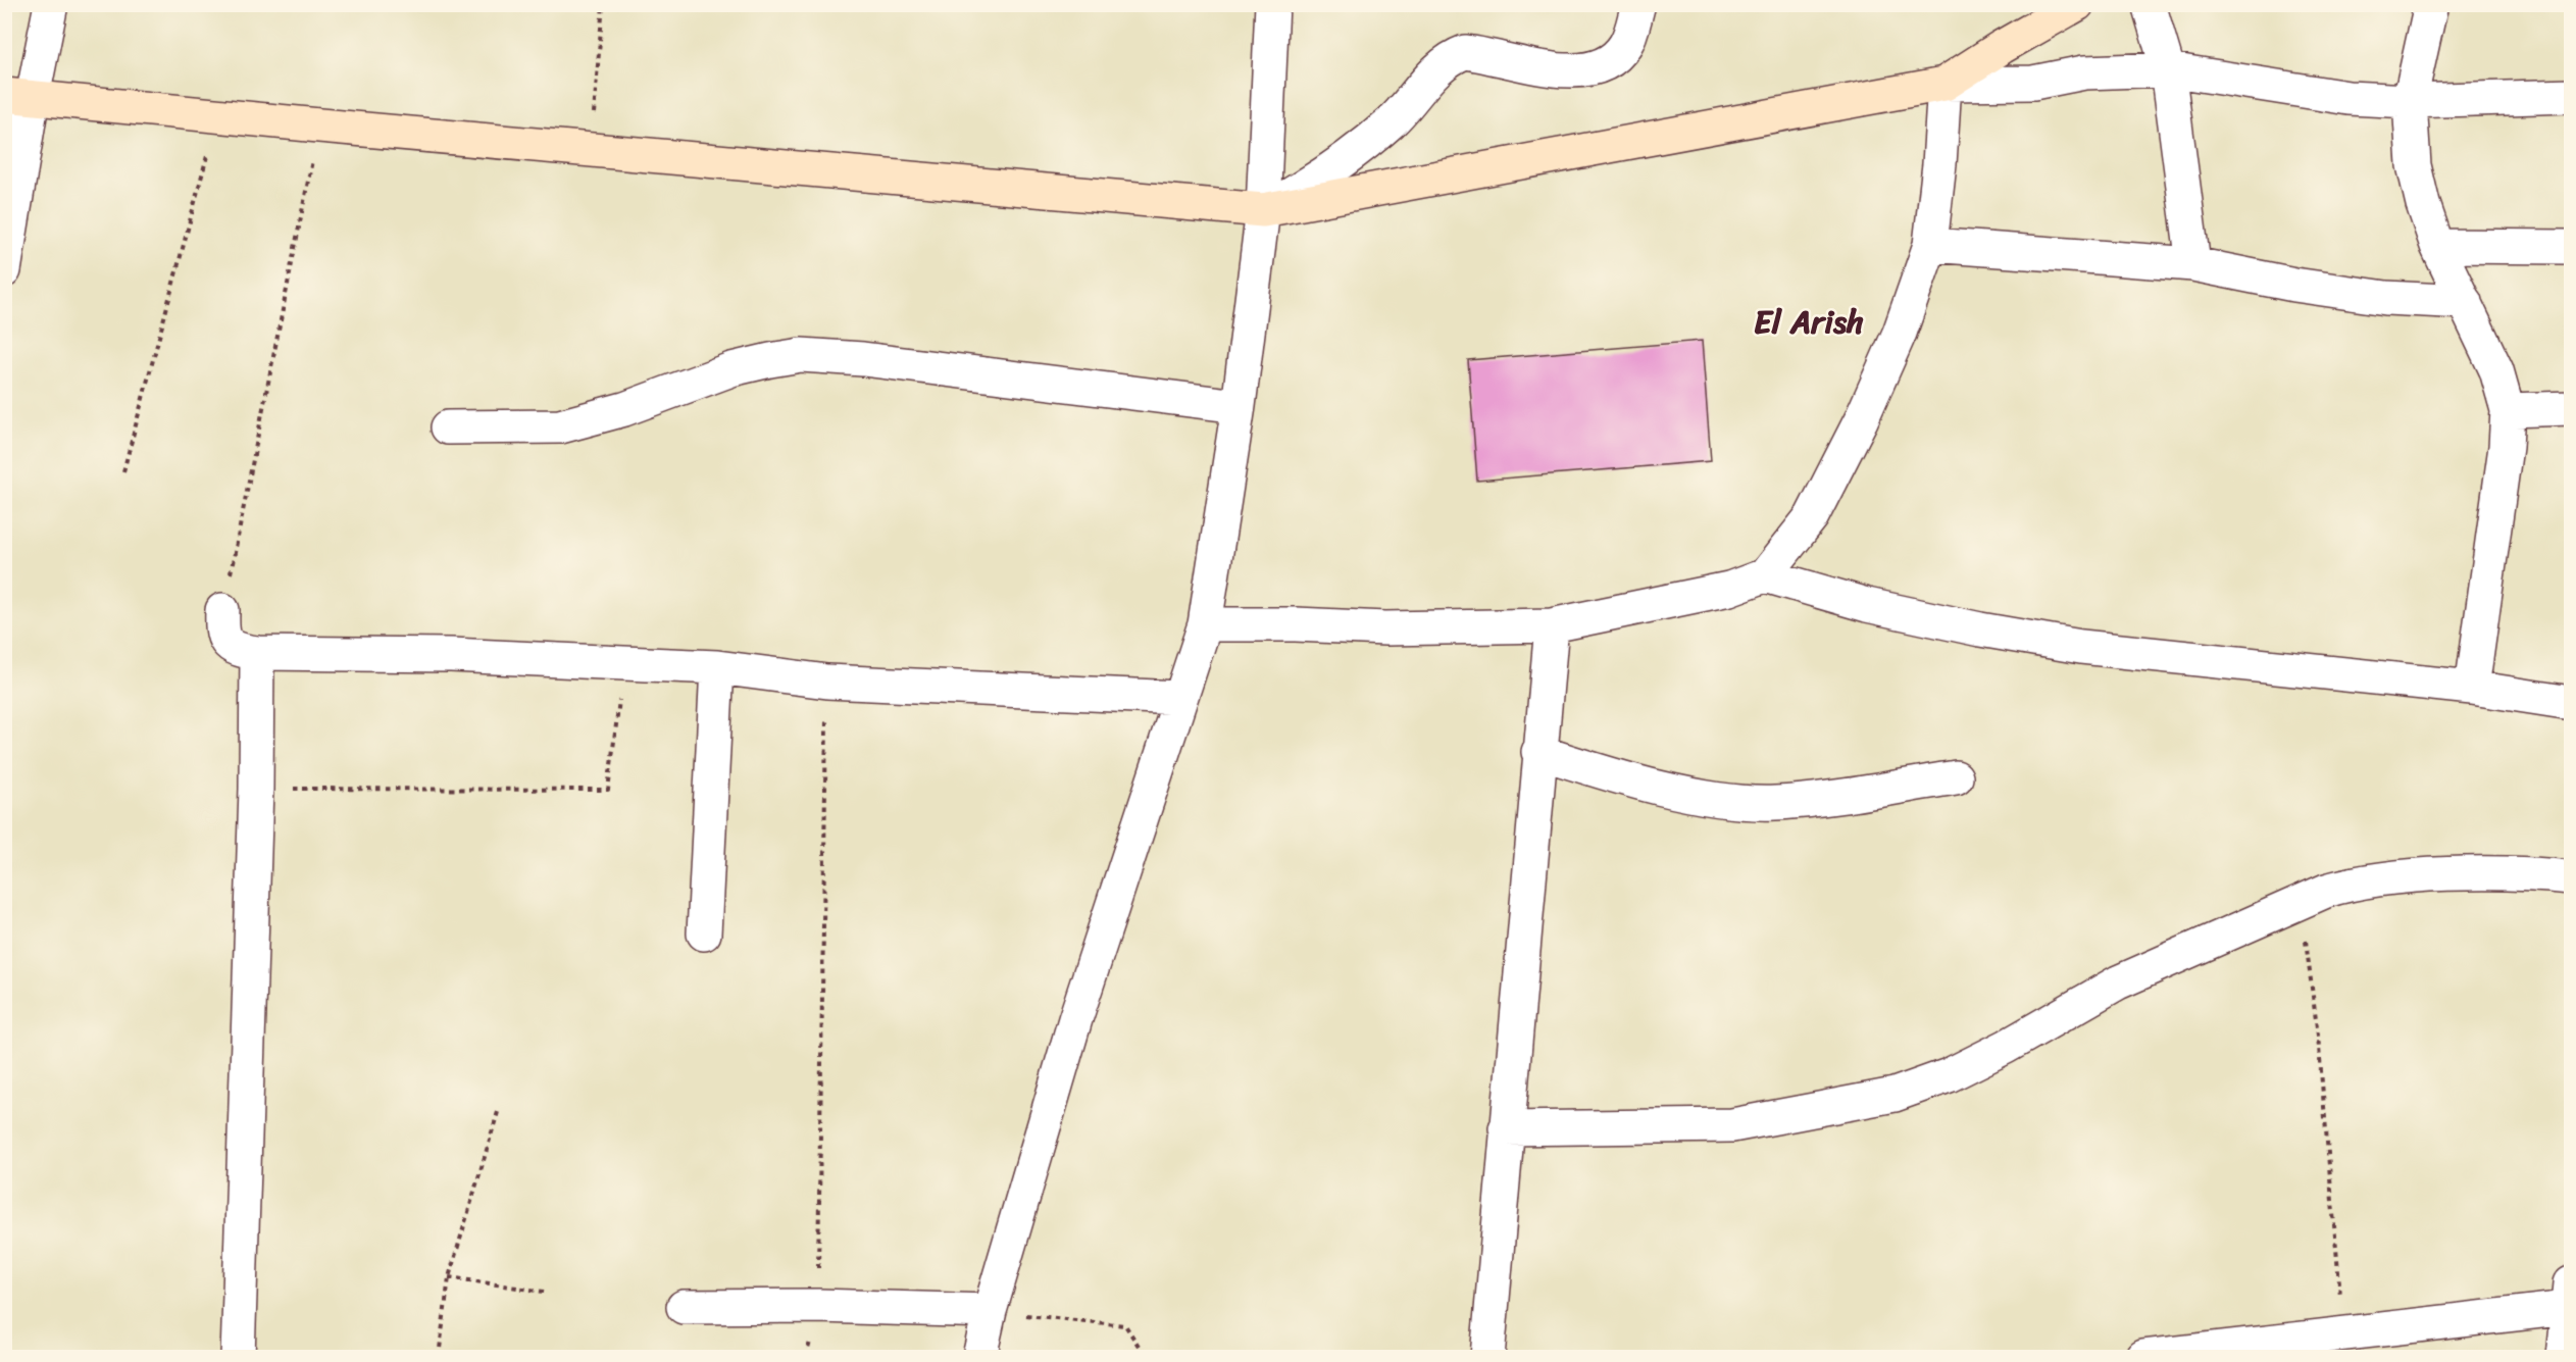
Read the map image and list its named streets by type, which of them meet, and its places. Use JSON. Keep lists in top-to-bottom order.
{
  "districts": ["El Arish"]
}
